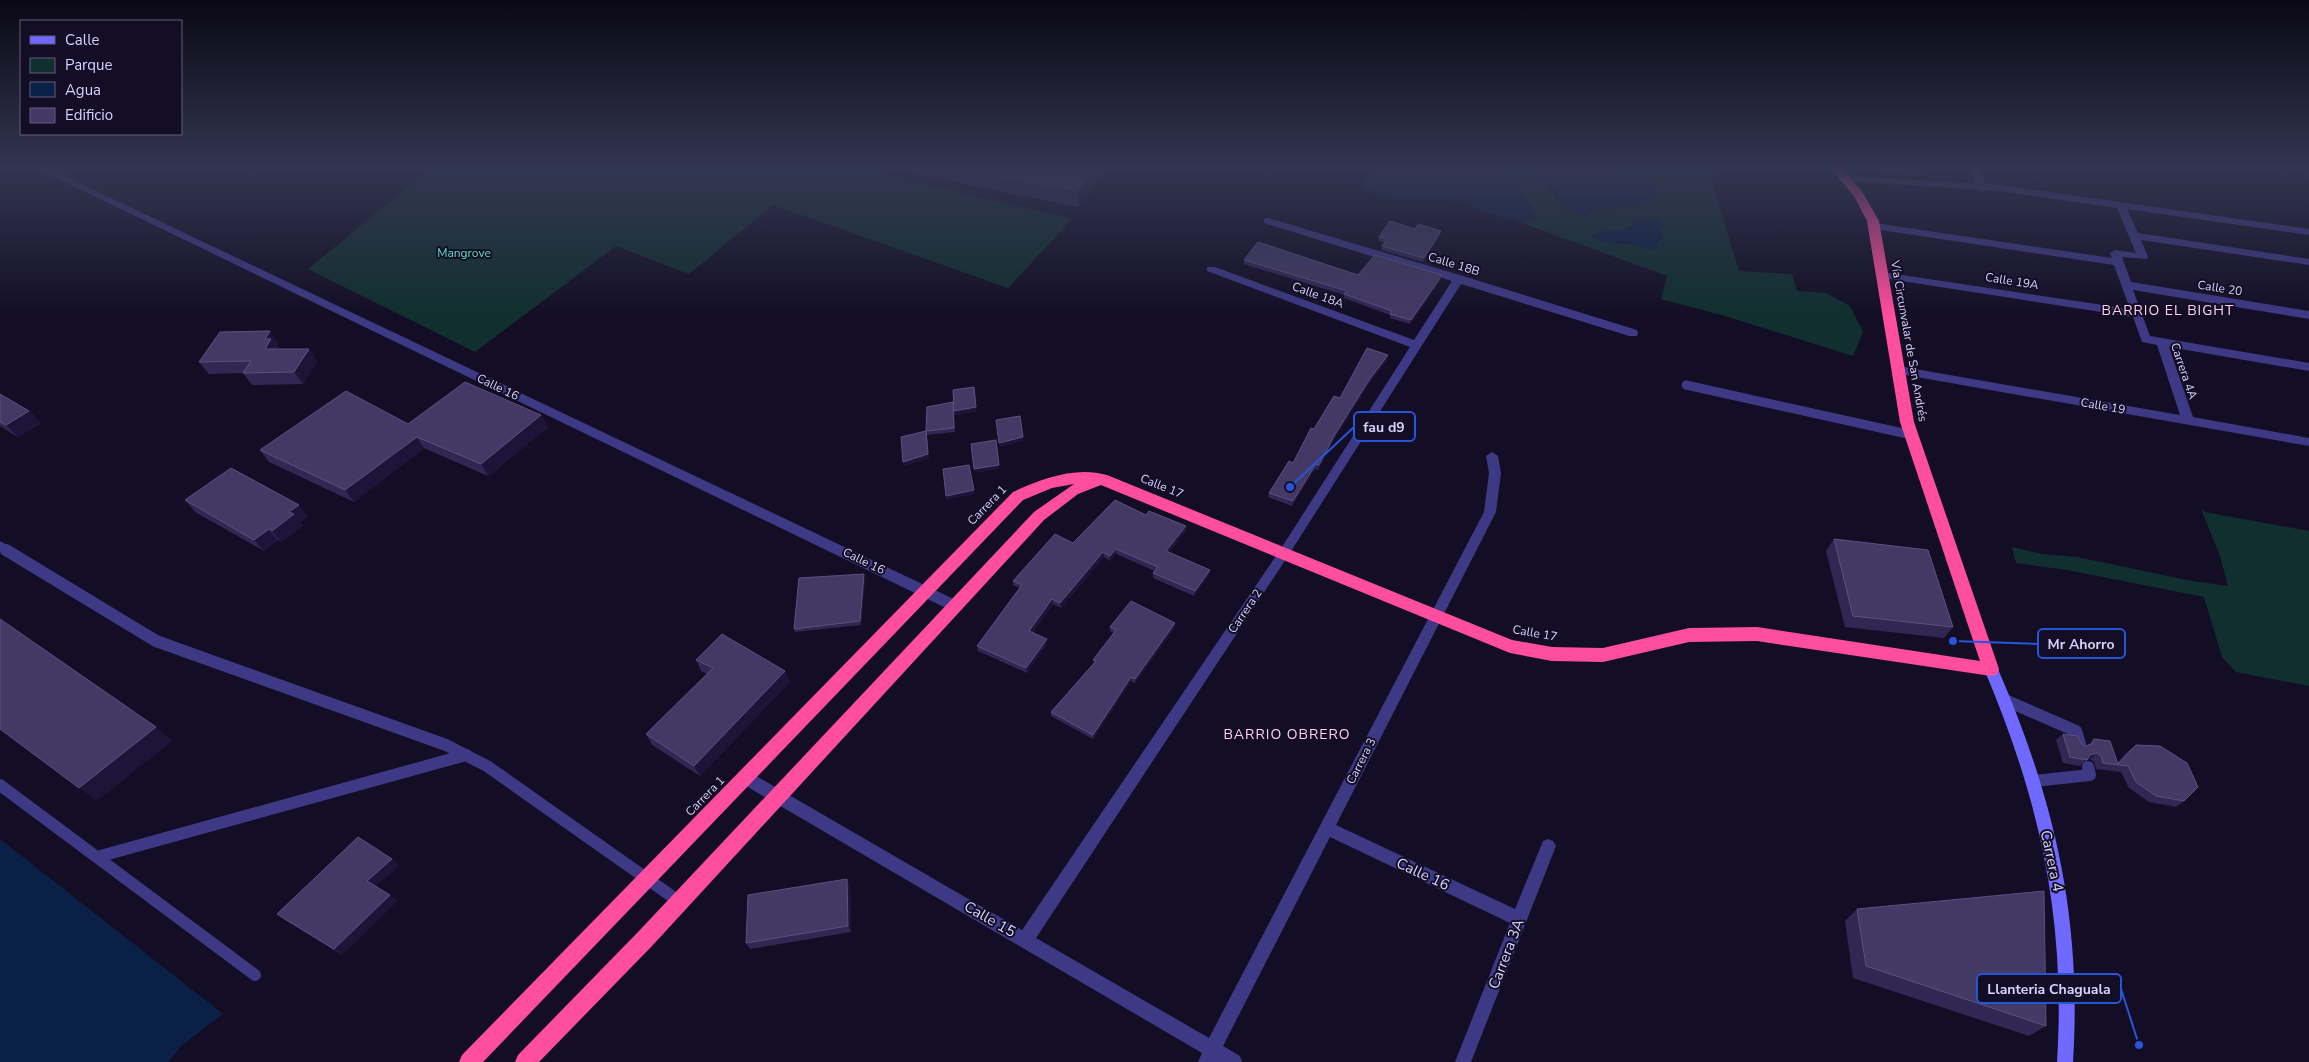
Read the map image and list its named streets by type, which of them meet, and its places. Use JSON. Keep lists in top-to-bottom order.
{
  "streets": {
    "highway": ["Vía Circunvalar de San Andrés", "Calle 17", "Carrera 1"],
    "street": [
      "Calle 18B",
      "Calle 19A",
      "Calle 20",
      "Calle 18A",
      "Carrera 4A",
      "Calle 16",
      "Calle 19",
      "Carrera 2",
      "Carrera 3",
      "Carrera 4",
      "Calle 15",
      "Carrera 3A"
    ]
  },
  "crossings": [
    ["Calle 18B", "Carrera 2"],
    ["Calle 19A", "Vía Circunvalar de San Andrés"],
    ["Calle 19A", "Carrera 4A"],
    ["Calle 20", "Carrera 4A"],
    ["Calle 18A", "Carrera 2"],
    ["Vía Circunvalar de San Andrés", "Calle 19"],
    ["Vía Circunvalar de San Andrés", "Calle 17"],
    ["Vía Circunvalar de San Andrés", "Carrera 4"],
    ["Carrera 4A", "Calle 19"],
    ["Calle 16", "Carrera 1"],
    ["Calle 16", "Carrera 3"],
    ["Calle 16", "Carrera 3A"],
    ["Calle 17", "Carrera 1"],
    ["Calle 17", "Carrera 2"],
    ["Calle 17", "Carrera 3"],
    ["Calle 17", "Carrera 4"],
    ["Carrera 1", "Calle 15"],
    ["Carrera 2", "Calle 15"],
    ["Carrera 3", "Calle 15"]
  ],
  "districts": ["BARRIO EL BIGHT", "BARRIO OBRERO"],
  "parks": ["Mangrove"],
  "places": ["fau d9", "Mr Ahorro", "Llanteria Chaguala"],
  "legend": [
    "Calle",
    "Parque",
    "Agua",
    "Edificio"
  ]
}
